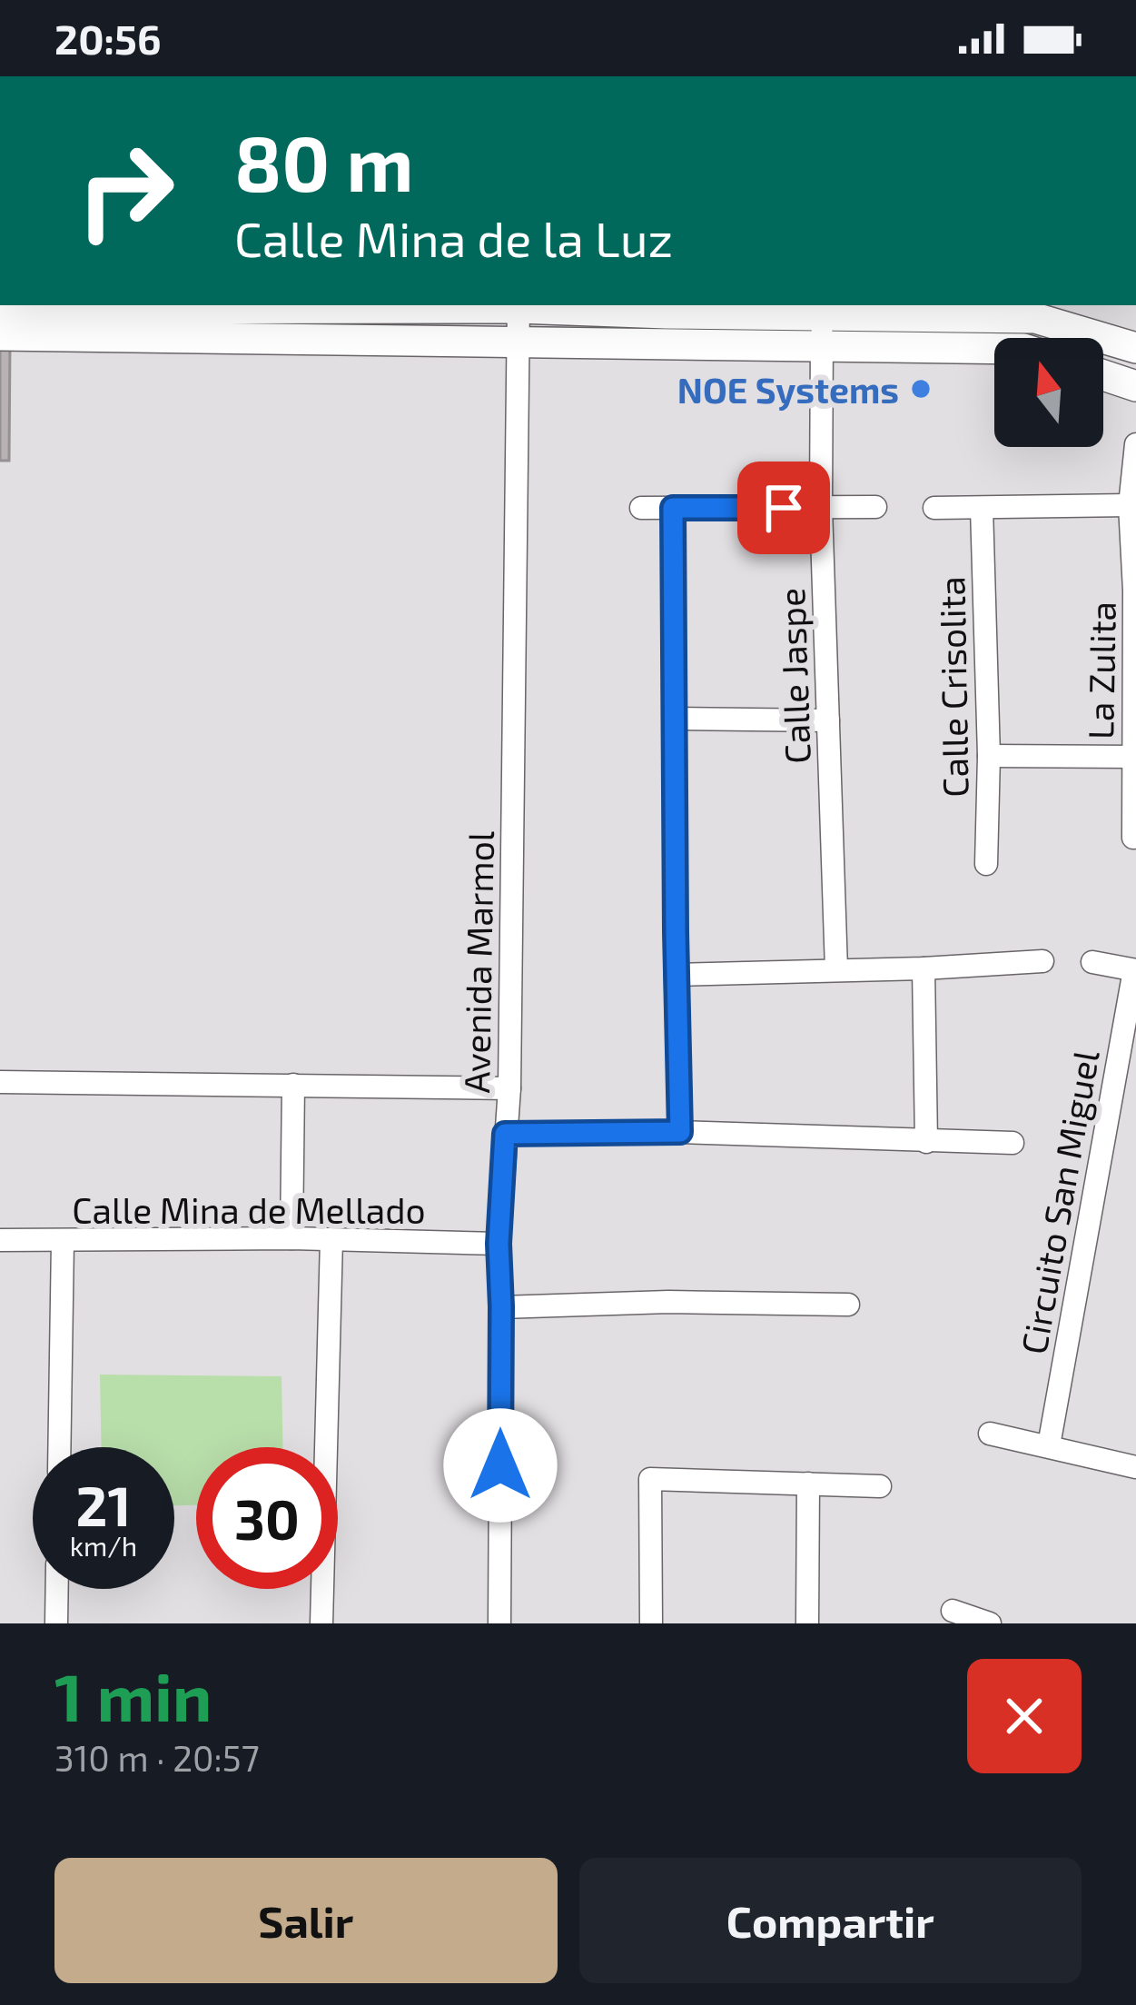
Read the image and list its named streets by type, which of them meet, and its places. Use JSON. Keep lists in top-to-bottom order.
{
  "streets": {
    "street": [
      "La Zulita",
      "Calle Jaspe",
      "Calle Crisolita",
      "Avenida Marmol",
      "Circuito San Miguel",
      "Calle Mina de Mellado"
    ]
  },
  "crossings": [
    ["Avenida Marmol", "Calle Mina de Mellado"]
  ],
  "places": ["NOE Systems"],
  "north": "top",
  "page": {
    "status": "20:56",
    "turn": ["80 m", "Calle Mina de la Luz"],
    "speed": "21 km/h",
    "limit": "30",
    "heading": ["1 min", "310 m · 20:57"],
    "buttons": ["Salir", "Compartir"]
  }
}
